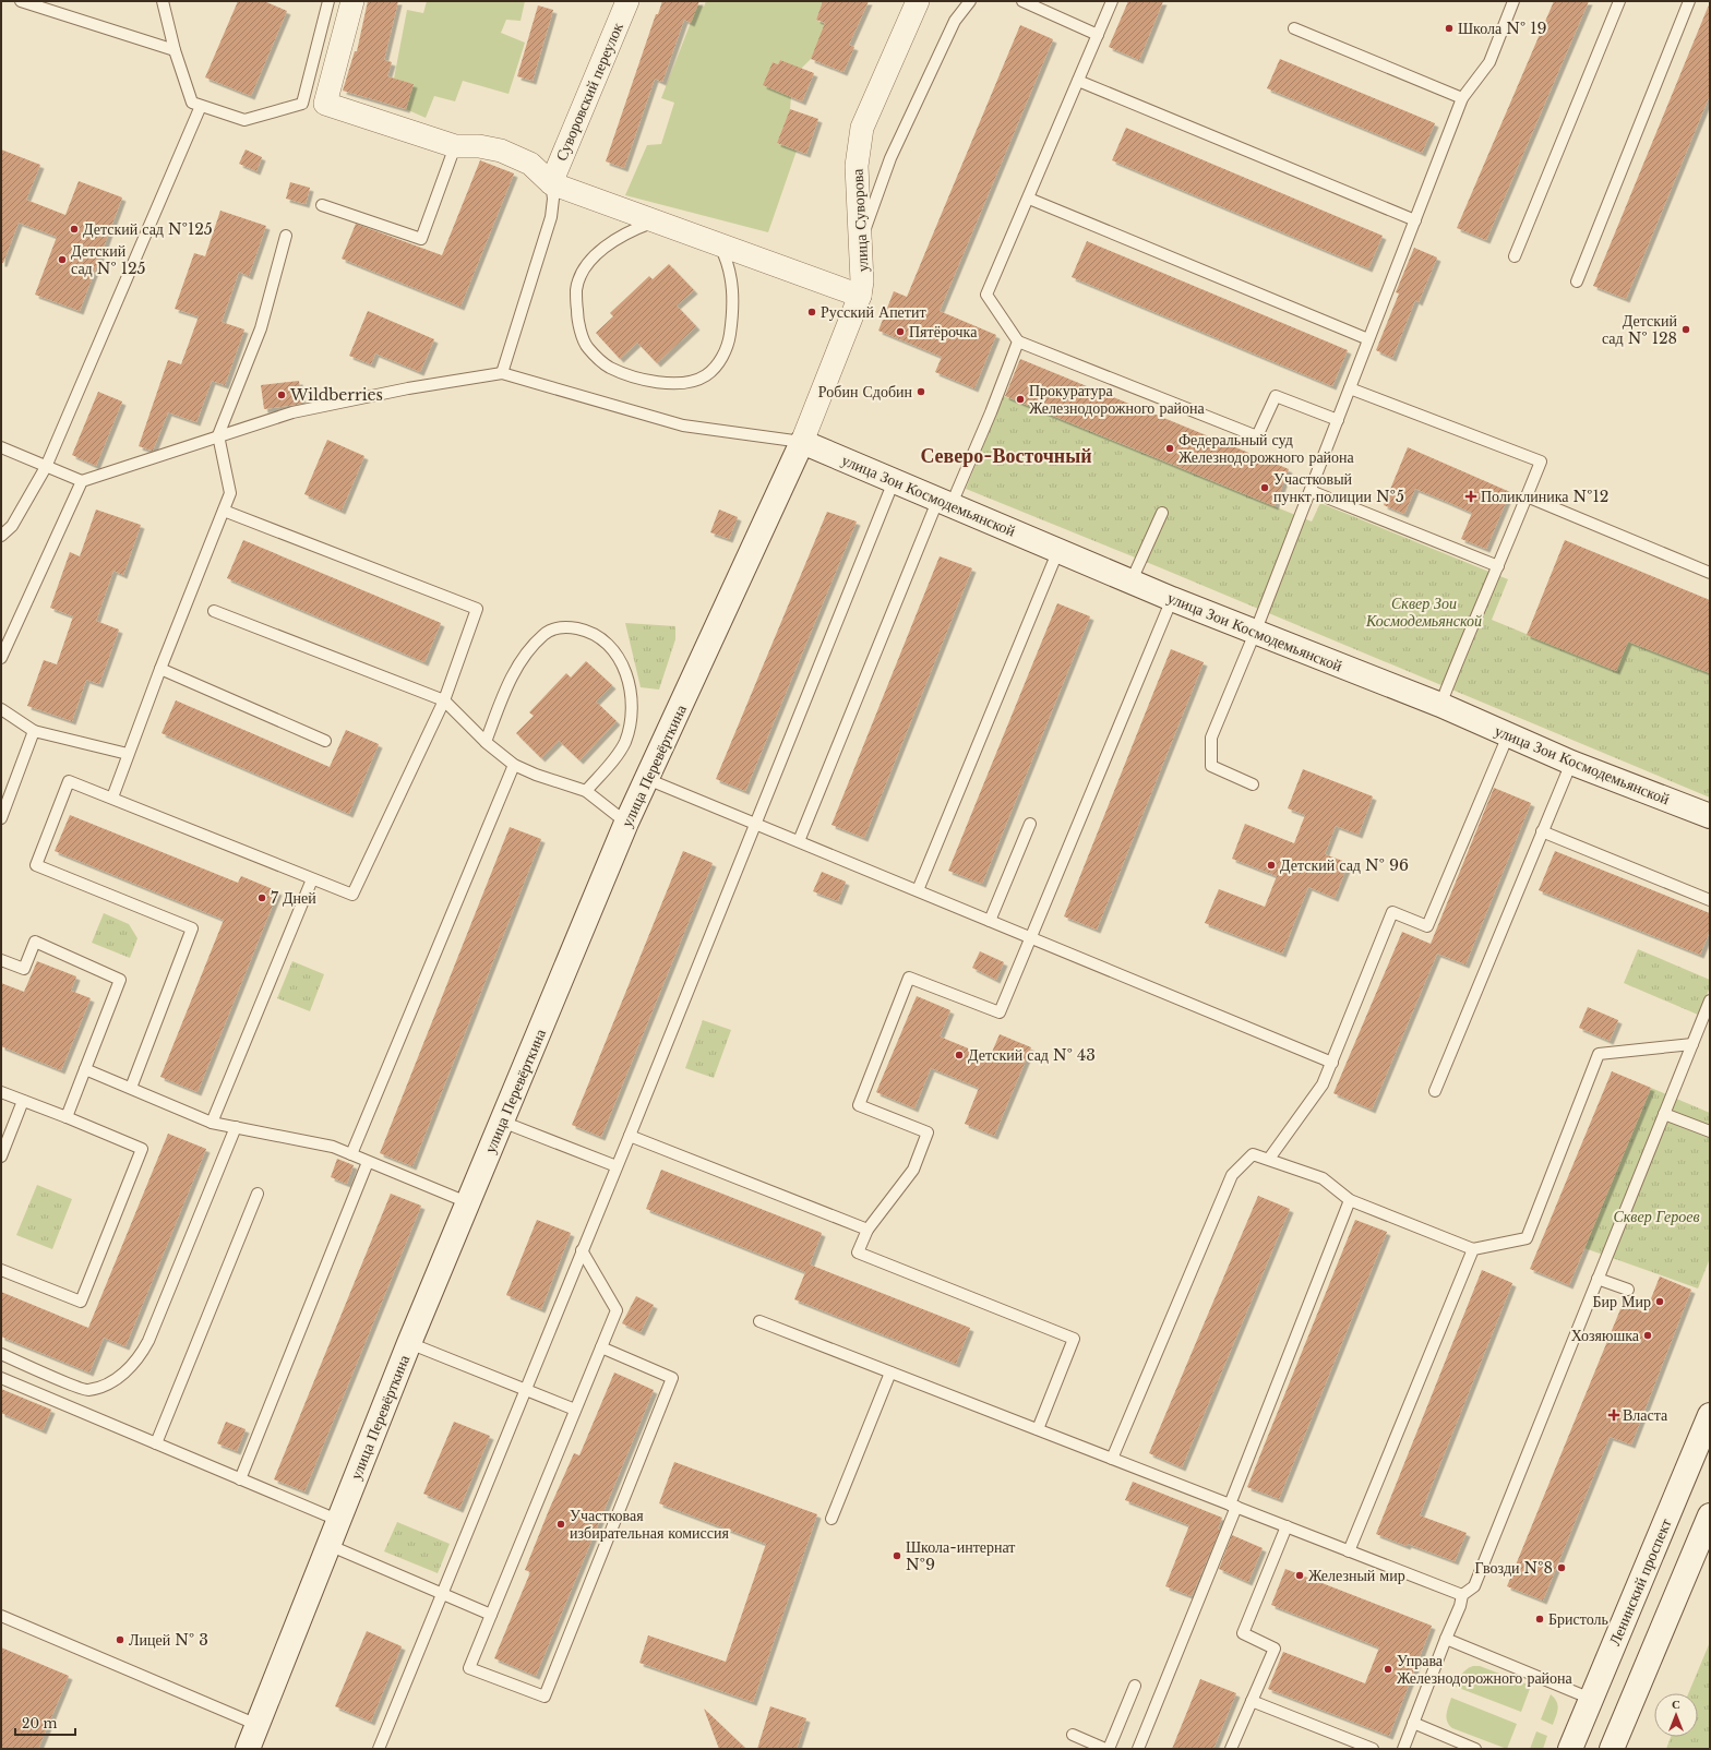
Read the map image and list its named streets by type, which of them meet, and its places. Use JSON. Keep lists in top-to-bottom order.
{
  "streets": {
    "street": [
      "Суворовский переулок",
      "улица Суворова",
      "улица Зои Космодемьянской",
      "улица Перевёрткина",
      "Ленинский проспект"
    ]
  },
  "crossings": [
    ["улица Суворова", "улица Зои Космодемьянской"],
    ["улица Суворова", "улица Перевёрткина"],
    ["улица Зои Космодемьянской", "улица Перевёрткина"]
  ],
  "districts": ["Северо-Восточный"],
  "parks": ["Сквер Зои Космодемьянской", "Сквер Героев"],
  "places": {
    "other": [
      "Школа № 19",
      "Детский сад №125",
      "Детский сад № 125",
      "Русский Апетит",
      "Детский сад № 128",
      "Пятёрочка",
      "Робин Сдобин",
      "Wildberries",
      "Прокуратура Железнодорожного района",
      "Федеральный суд Железнодорожного района",
      "Участковый пункт полиции №5",
      "Детский сад № 96",
      "7 Дней",
      "Детский сад № 43",
      "Бир Мир",
      "Хозяюшка",
      "Участковая избирательная комиссия",
      "Школа-интернат №9",
      "Гвозди №8",
      "Железный мир",
      "Бристоль",
      "Лицей № 3",
      "Управа Железнодорожного района"
    ],
    "health": ["Поликлиника №12", "Власта"]
  },
  "scale_bar": "20 m",
  "north": "top"
}
